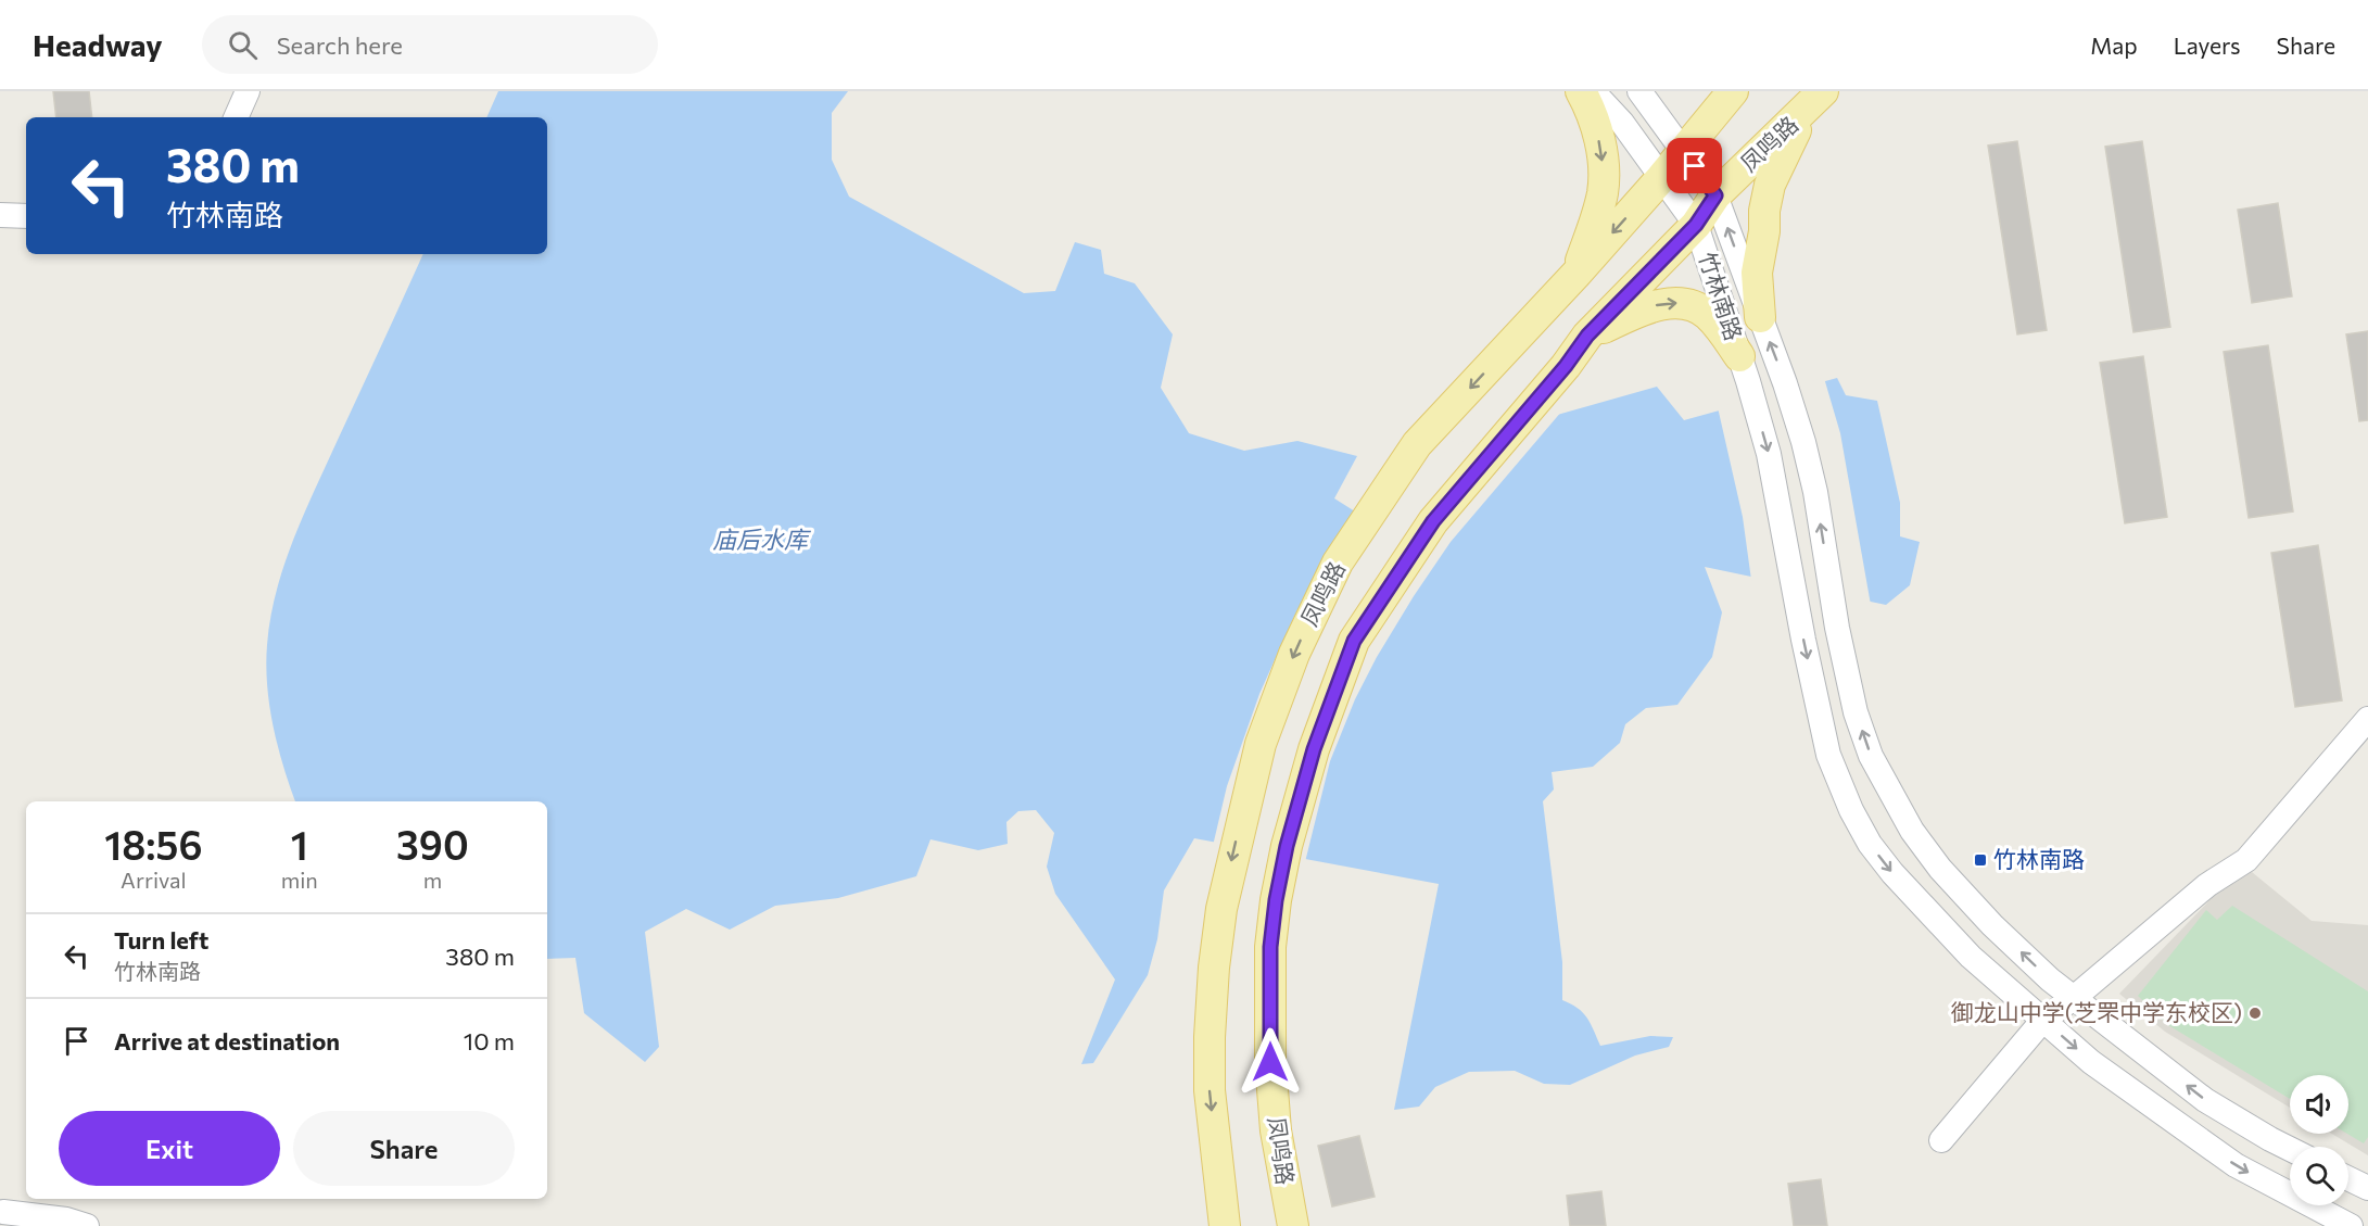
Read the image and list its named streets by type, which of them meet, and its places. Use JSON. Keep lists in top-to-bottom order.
{
  "streets": {
    "main road": ["凤鸣路"],
    "street": ["竹林南路"]
  },
  "crossings": [
    ["凤鸣路", "竹林南路"]
  ],
  "water": ["庙后水库"],
  "places": {
    "transit": ["竹林南路"],
    "other": ["御龙山中学(芝罘中学东校区)"]
  },
  "page": {
    "header": "Headway",
    "search": "Search here",
    "nav": ["Map", "Layers", "Share"],
    "turn": ["380 m", "竹林南路"],
    "eta": [
      "18:56",
      "Arrival",
      "1",
      "min",
      "390",
      "m"
    ],
    "list": [
      {
        "name": "Turn left",
        "note": "竹林南路",
        "value": "380 m"
      },
      {
        "name": "Arrive at destination",
        "value": "10 m"
      }
    ],
    "buttons": ["Exit", "Share"]
  }
}
